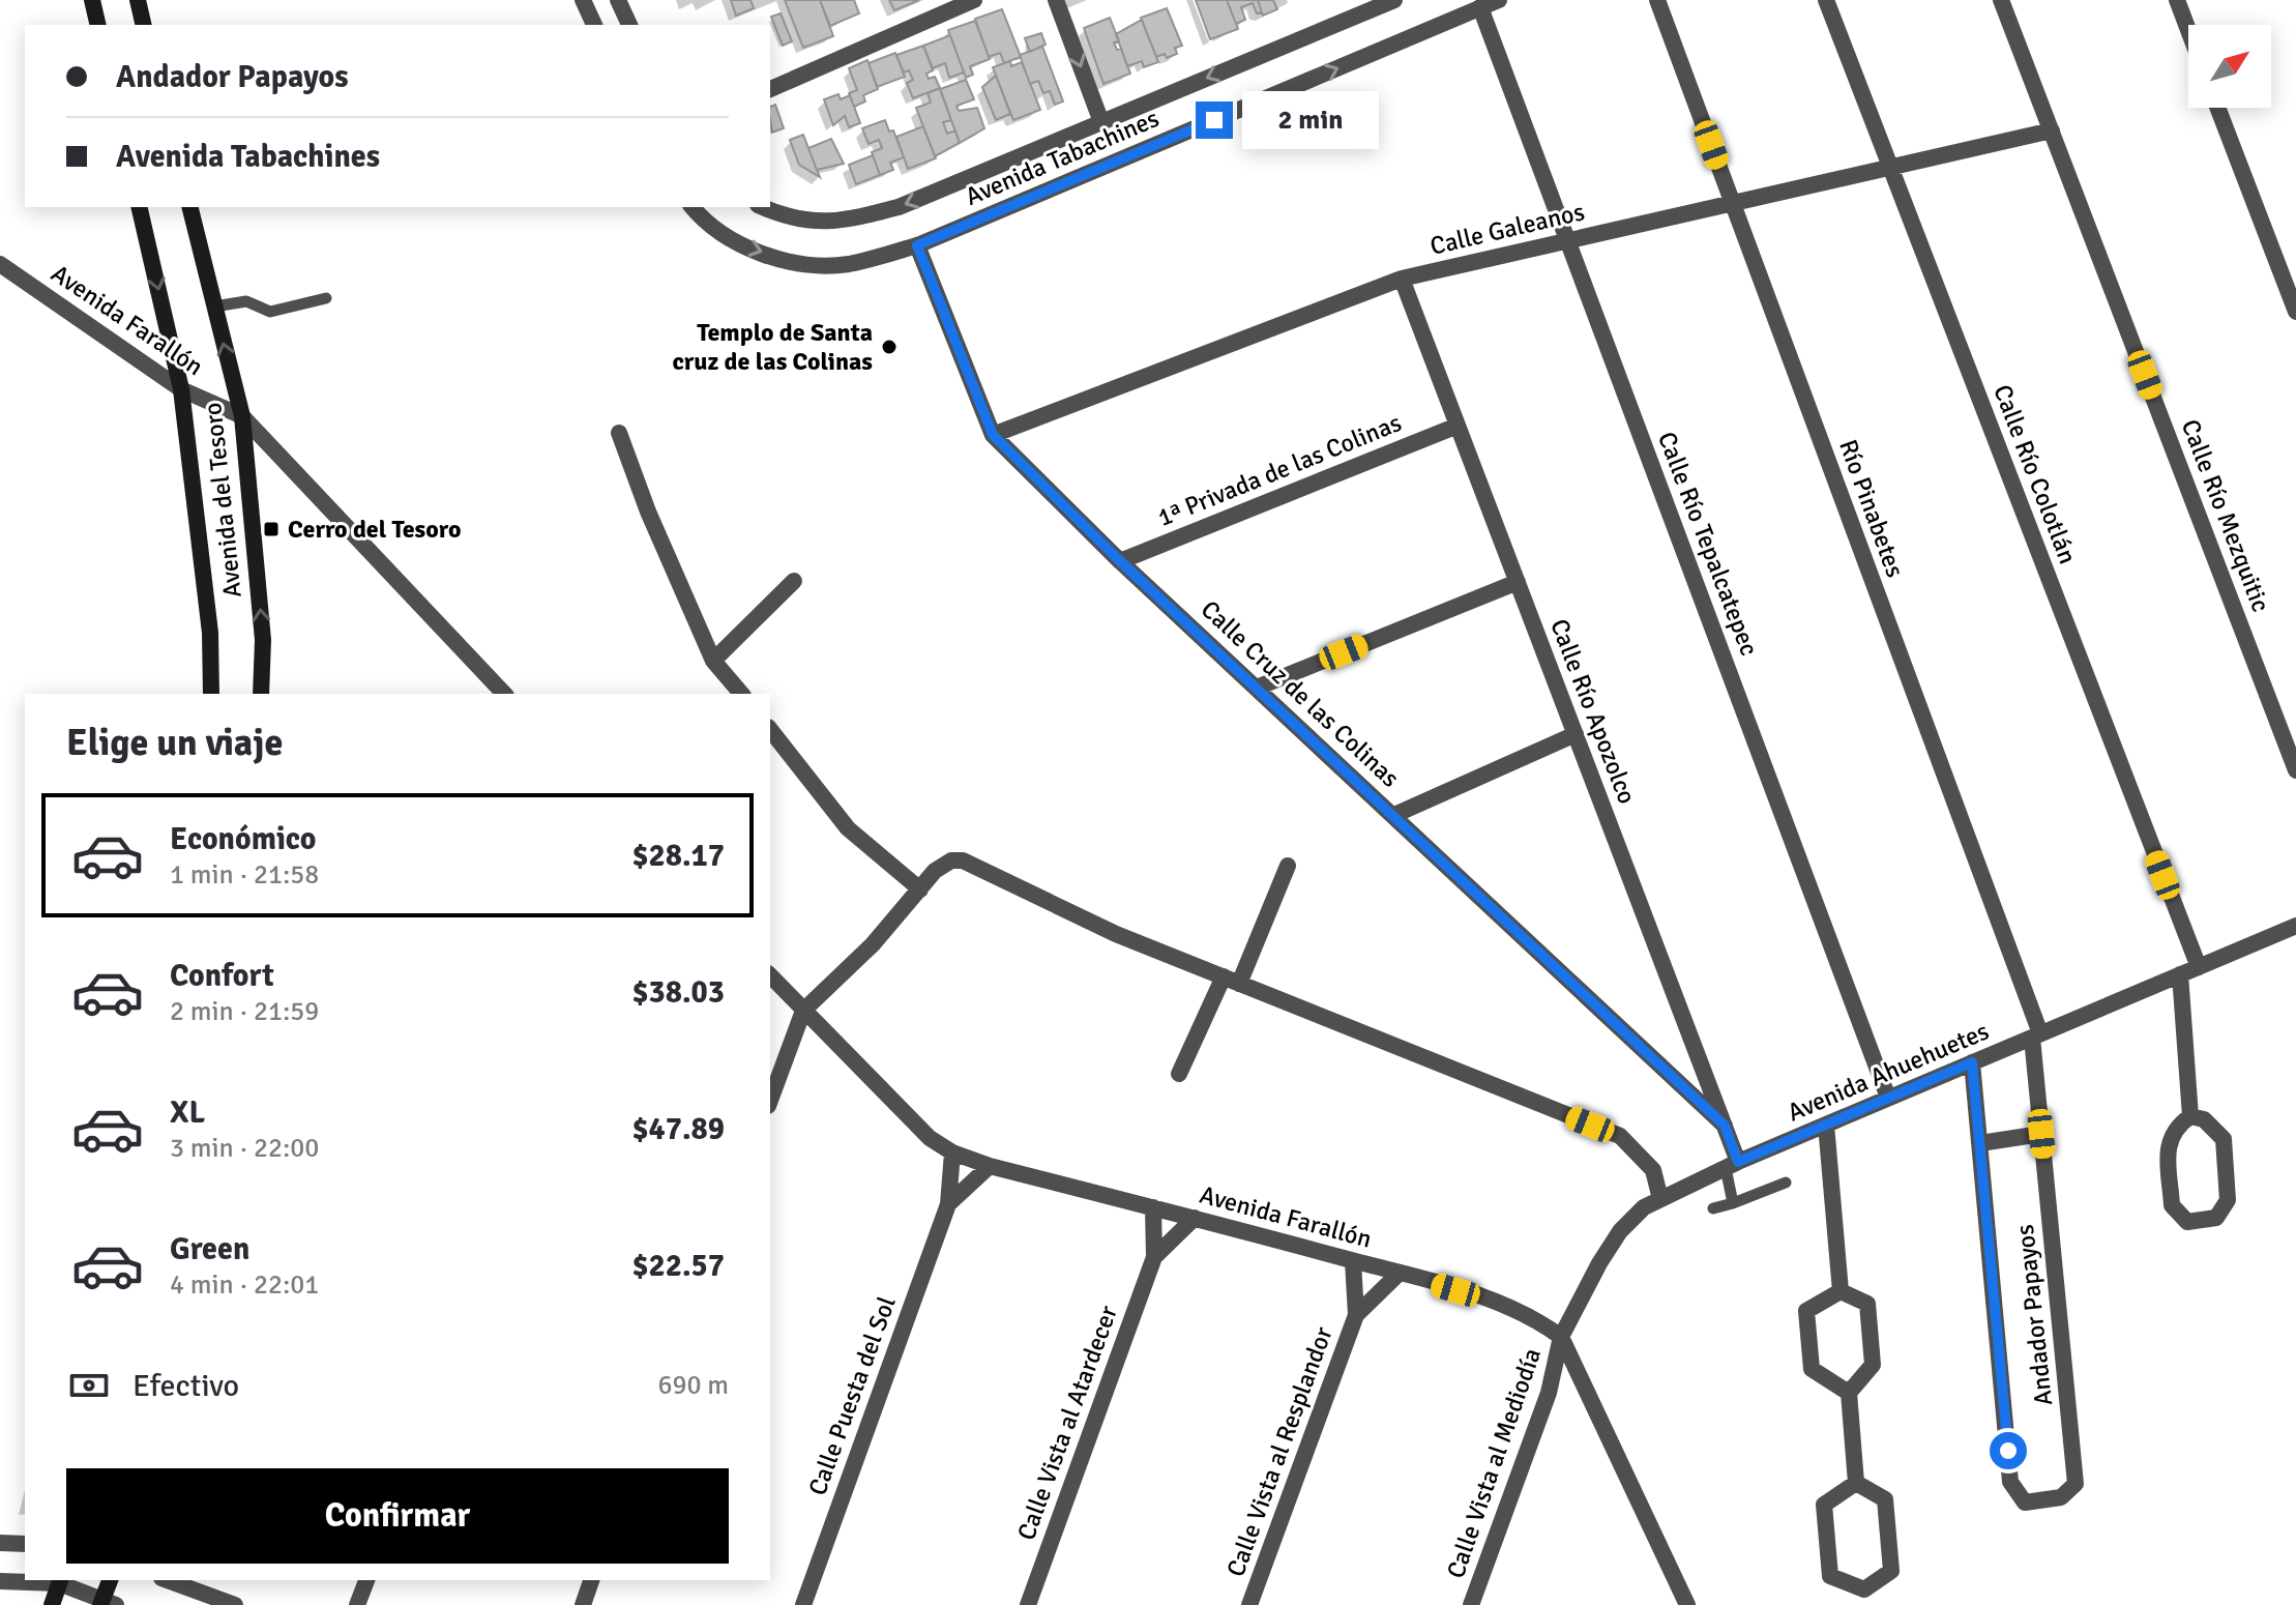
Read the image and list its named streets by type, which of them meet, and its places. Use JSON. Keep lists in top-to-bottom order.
{
  "streets": {
    "main road": ["Avenida del Tesoro"],
    "street": [
      "Avenida Tabachines",
      "Calle Galeanos",
      "Avenida Farallón",
      "1ª Privada de las Colinas",
      "Calle Río Colotlán",
      "Río Pinabetes",
      "Calle Río Mezquitic",
      "Calle Río Tepalcatepec",
      "Calle Cruz de las Colinas",
      "Calle Río Apozolco",
      "Avenida Ahuehuetes",
      "Andador Papayos",
      "Calle Puesta del Sol",
      "Calle Vista al Atardecer",
      "Calle Vista al Resplandor",
      "Calle Vista al Mediodía"
    ]
  },
  "crossings": [
    ["Avenida Tabachines", "Calle Río Tepalcatepec"],
    ["Avenida Tabachines", "Calle Cruz de las Colinas"],
    ["Calle Galeanos", "Calle Río Colotlán"],
    ["Calle Galeanos", "Río Pinabetes"],
    ["Calle Galeanos", "Calle Río Mezquitic"],
    ["Calle Galeanos", "Calle Río Tepalcatepec"],
    ["Calle Galeanos", "Calle Cruz de las Colinas"],
    ["Calle Galeanos", "Calle Río Apozolco"],
    ["Avenida Farallón", "Avenida del Tesoro"],
    ["Avenida Farallón", "Avenida Ahuehuetes"],
    ["Avenida Farallón", "Calle Puesta del Sol"],
    ["Avenida Farallón", "Calle Vista al Atardecer"],
    ["Avenida Farallón", "Calle Vista al Resplandor"],
    ["Avenida Farallón", "Calle Vista al Mediodía"],
    ["1ª Privada de las Colinas", "Calle Cruz de las Colinas"],
    ["1ª Privada de las Colinas", "Calle Río Apozolco"],
    ["Calle Río Colotlán", "Avenida Ahuehuetes"],
    ["Río Pinabetes", "Avenida Ahuehuetes"],
    ["Río Pinabetes", "Andador Papayos"],
    ["Calle Río Tepalcatepec", "Avenida Ahuehuetes"],
    ["Calle Cruz de las Colinas", "Calle Río Apozolco"],
    ["Calle Río Apozolco", "Avenida Ahuehuetes"],
    ["Avenida Ahuehuetes", "Andador Papayos"],
    ["Avenida Ahuehuetes", "Calle Vista al Mediodía"]
  ],
  "places": {
    "other": ["Templo de Santa cruz de las Colinas"],
    "transit": ["Cerro del Tesoro"]
  },
  "north": "top right",
  "page": {
    "banner": ["Andador Papayos", "Avenida Tabachines"],
    "bubble": "2 min",
    "heading": "Elige un viaje",
    "list": [
      {
        "name": "Económico",
        "note": "1 min · 21:58",
        "value": "$28.17"
      },
      {
        "name": "Confort",
        "note": "2 min · 21:59",
        "value": "$38.03"
      },
      {
        "name": "XL",
        "note": "3 min · 22:00",
        "value": "$47.89"
      },
      {
        "name": "Green",
        "note": "4 min · 22:01",
        "value": "$22.57"
      }
    ],
    "pay": ["Efectivo", "690 m"],
    "buttons": "Confirmar"
  }
}
